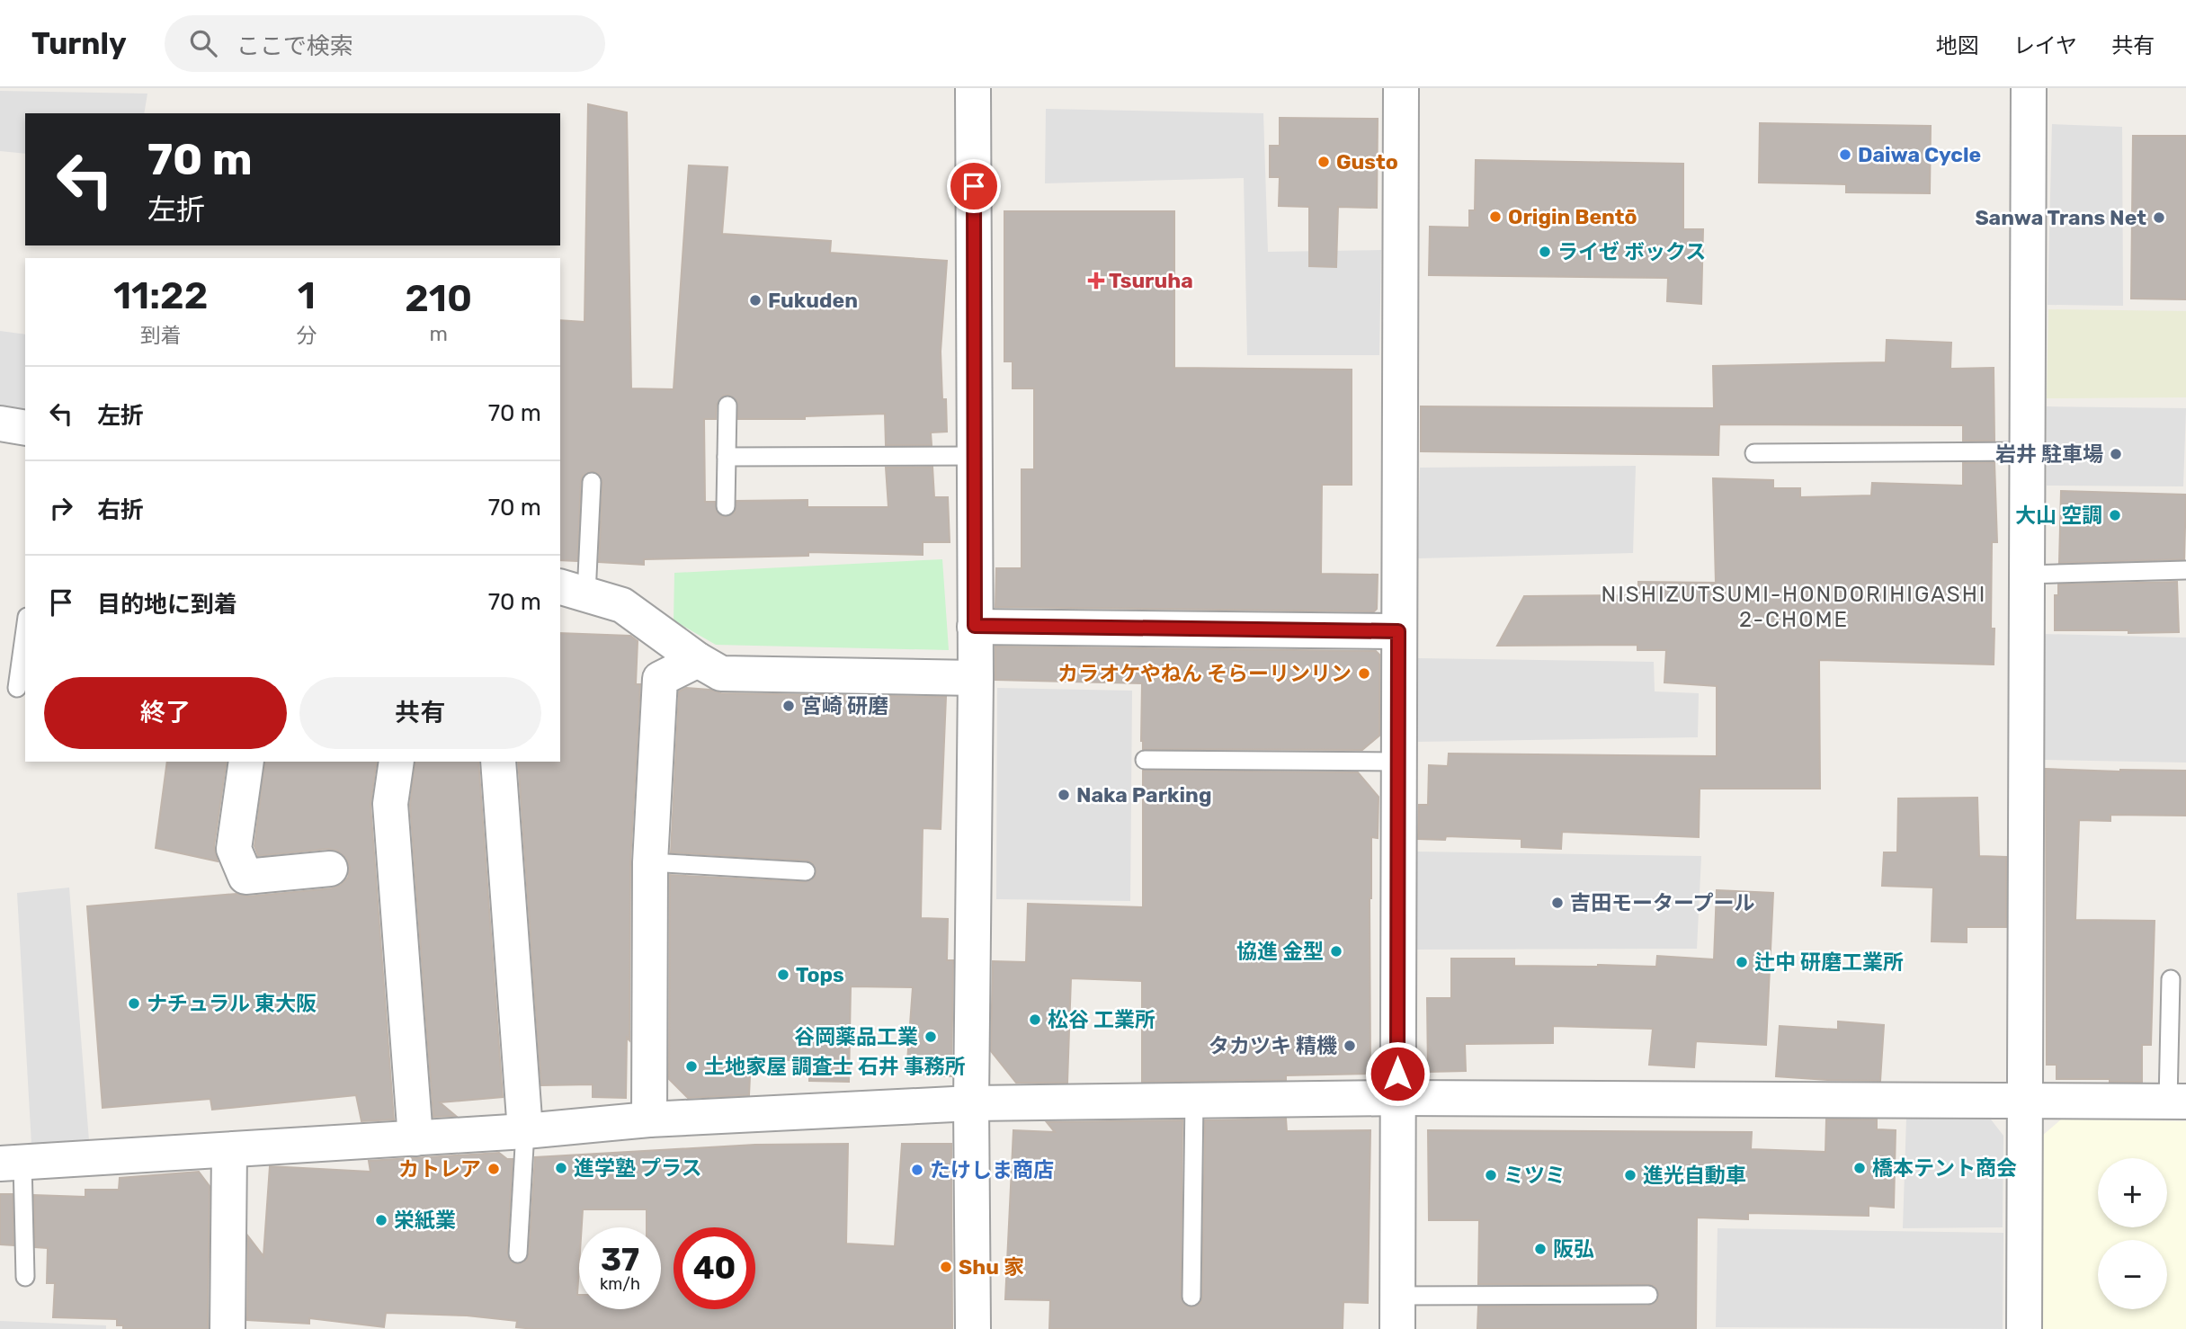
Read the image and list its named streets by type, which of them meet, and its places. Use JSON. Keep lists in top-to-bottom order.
{
  "districts": ["NISHIZUTSUMI-HONDORIHIGASHI 2-CHOME"],
  "places": {
    "other": [
      "Daiwa Cycle",
      "Gusto",
      "Origin Bentō",
      "Sanwa Trans Net",
      "ライゼ ボックス",
      "Fukuden",
      "岩井 駐車場",
      "大山 空調",
      "カラオケやねん そらーリンリン",
      "宮崎 研磨",
      "Naka Parking",
      "吉田モータープール",
      "協進 金型",
      "辻中 研磨工業所",
      "Tops",
      "ナチュラル 東大阪",
      "松谷 工業所",
      "谷岡薬品工業",
      "タカツキ 精機",
      "土地家屋 調査士 石井 事務所",
      "進学塾 プラス",
      "橋本テント商会",
      "カトレア",
      "たけしま商店",
      "ミツミ",
      "進光自動車",
      "栄紙業",
      "阪弘",
      "Shu 家"
    ],
    "health": ["Tsuruha"]
  },
  "page": {
    "header": "Turnly",
    "search": "ここで検索",
    "nav": ["地図", "レイヤ", "共有"],
    "turn": ["70 m", "左折"],
    "eta": [
      "11:22",
      "到着",
      "1",
      "分",
      "210",
      "m"
    ],
    "list": [
      {
        "name": "左折",
        "value": "70 m"
      },
      {
        "name": "右折",
        "value": "70 m"
      },
      {
        "name": "目的地に到着",
        "value": "70 m"
      }
    ],
    "buttons": ["終了", "共有"],
    "map_buttons": ["+", "−"],
    "speed": "37 km/h",
    "limit": "40"
  }
}
